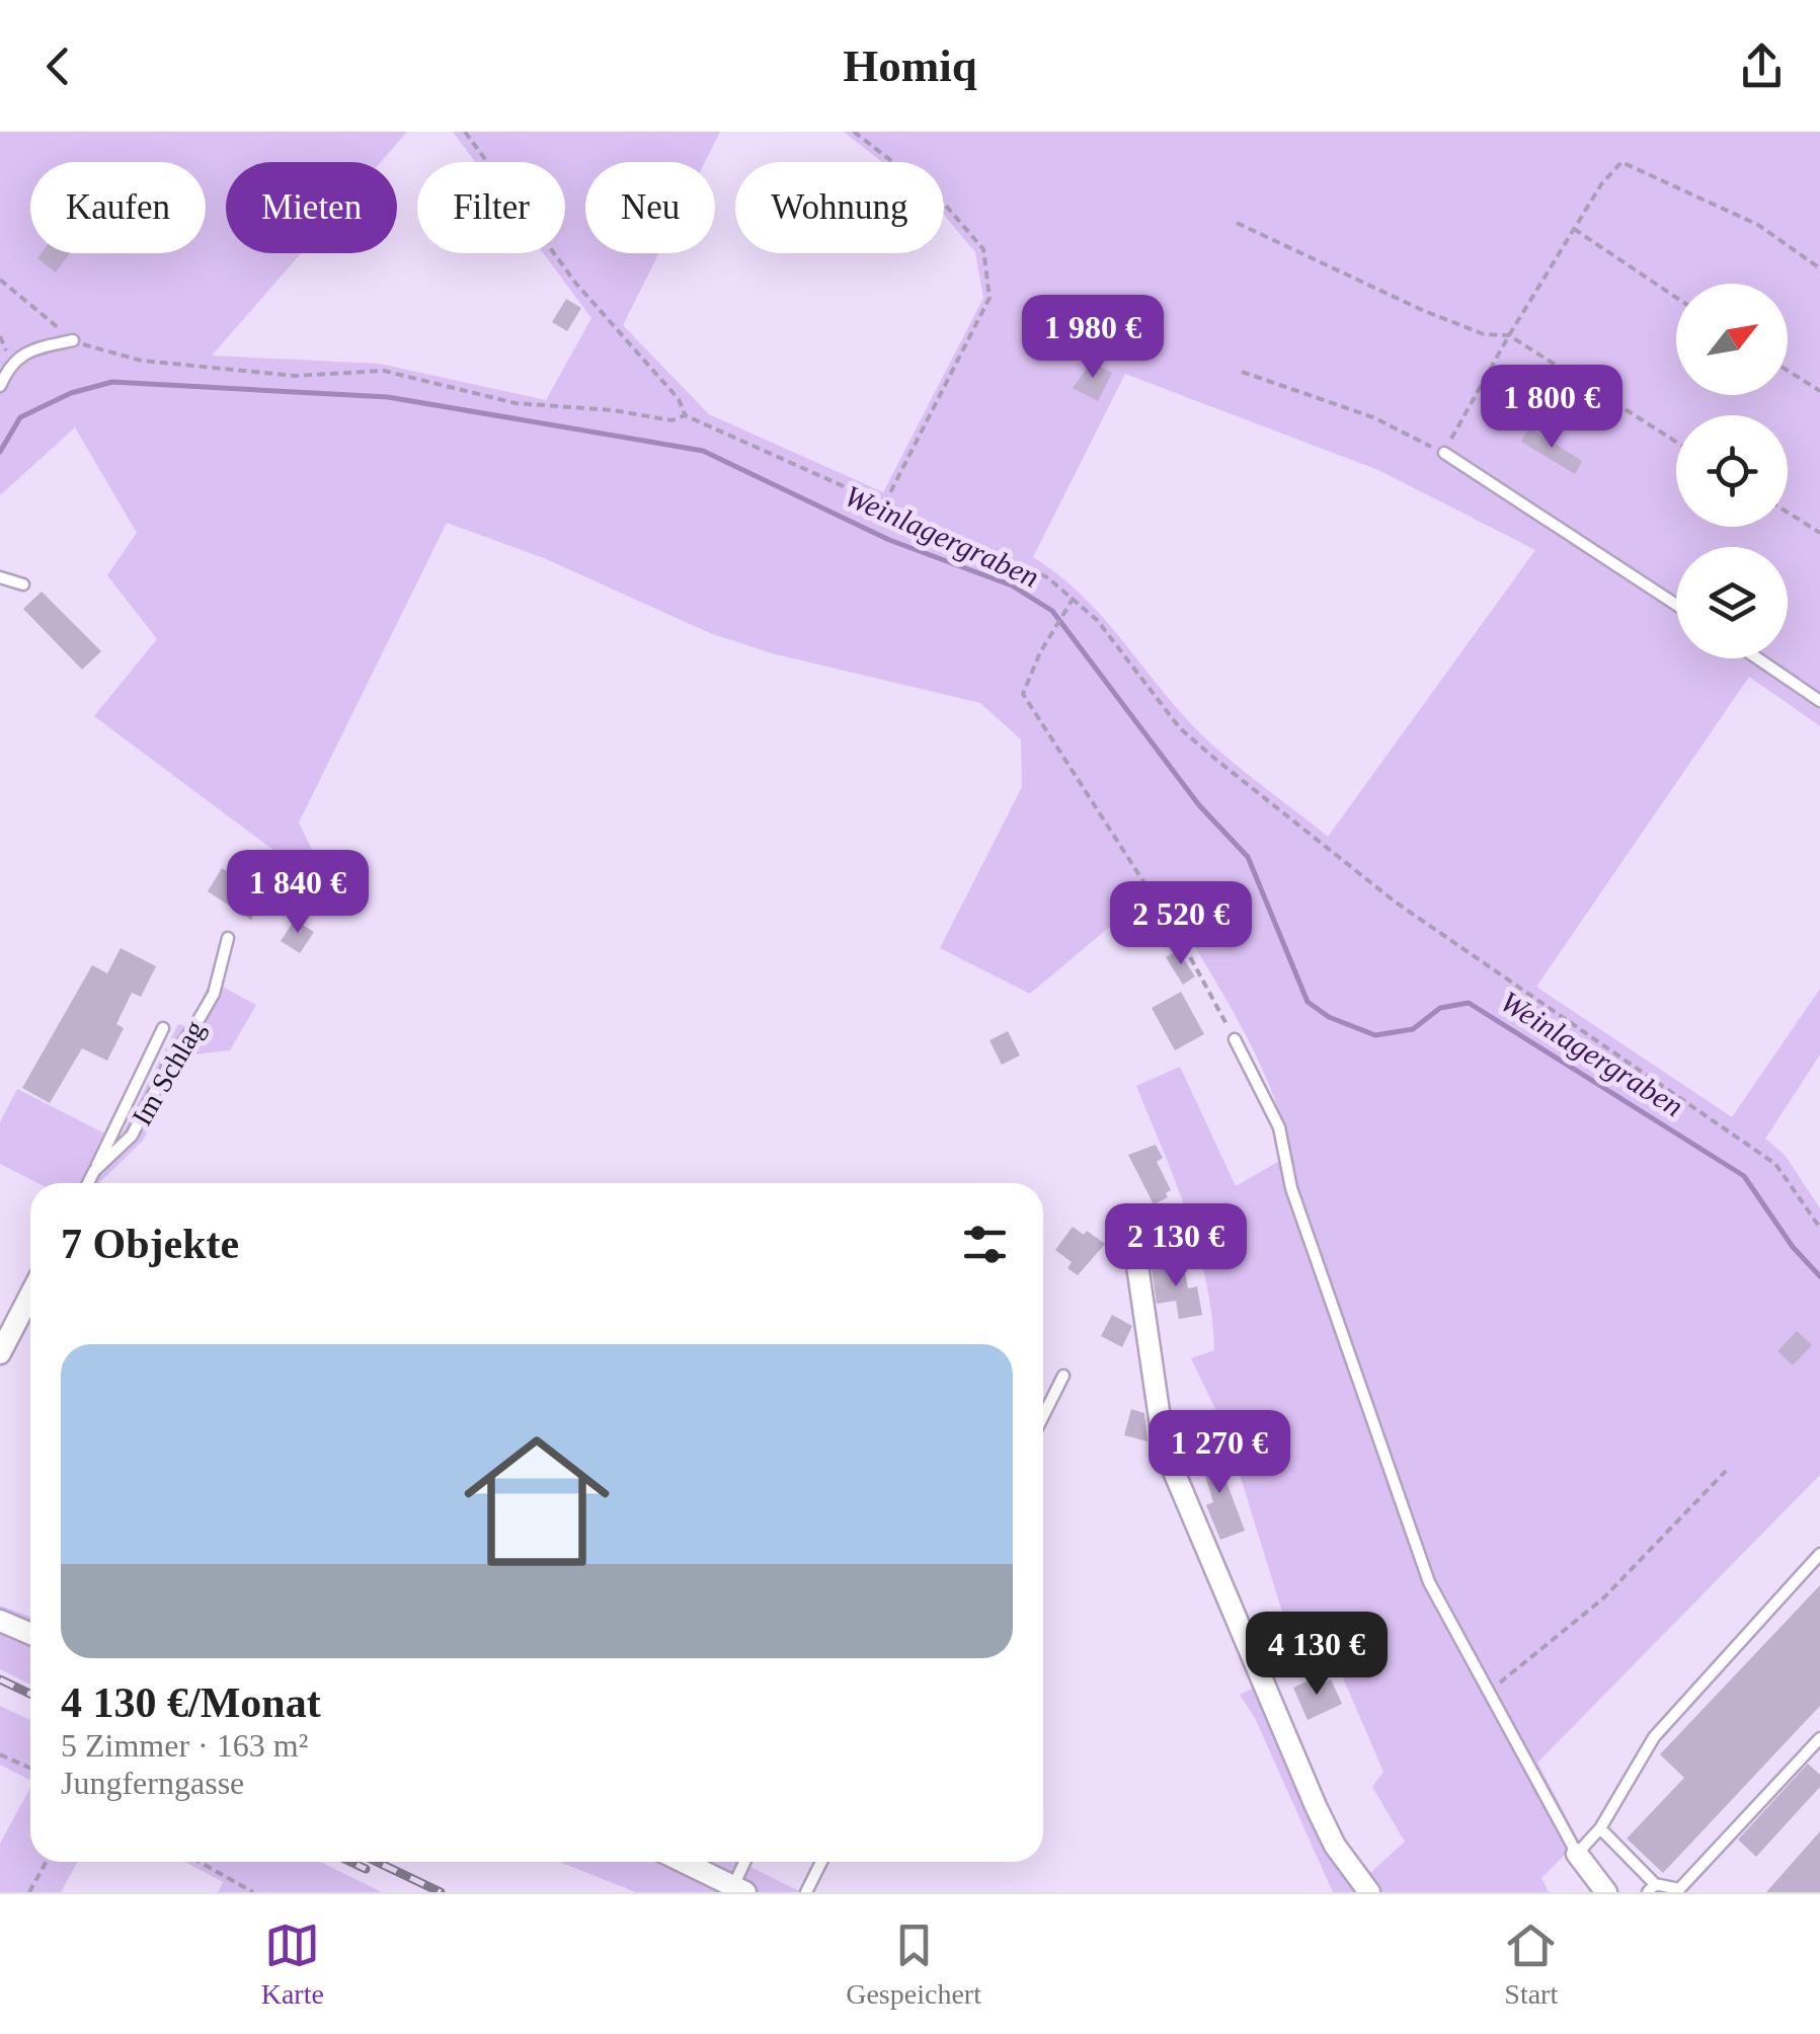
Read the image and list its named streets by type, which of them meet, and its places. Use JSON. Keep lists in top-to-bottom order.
{
  "streets": {
    "lane": ["Im Schlag"]
  },
  "water": ["Weinlagergraben"],
  "north": "top right",
  "page": {
    "header": "Homiq",
    "chip": [
      "Kaufen",
      "Mieten",
      "Filter",
      "Neu",
      "Wohnung"
    ],
    "price": [
      "1 980 €",
      "1 800 €",
      "1 840 €",
      "2 520 €",
      "2 130 €",
      "1 270 €",
      "4 130 €"
    ],
    "heading": "7 Objekte",
    "list": [
      {
        "name": "4 130 €/Monat",
        "note": "5 Zimmer · 163 m² · Jungferngasse"
      }
    ],
    "tabs": ["Karte", "Gespeichert", "Start"]
  }
}
